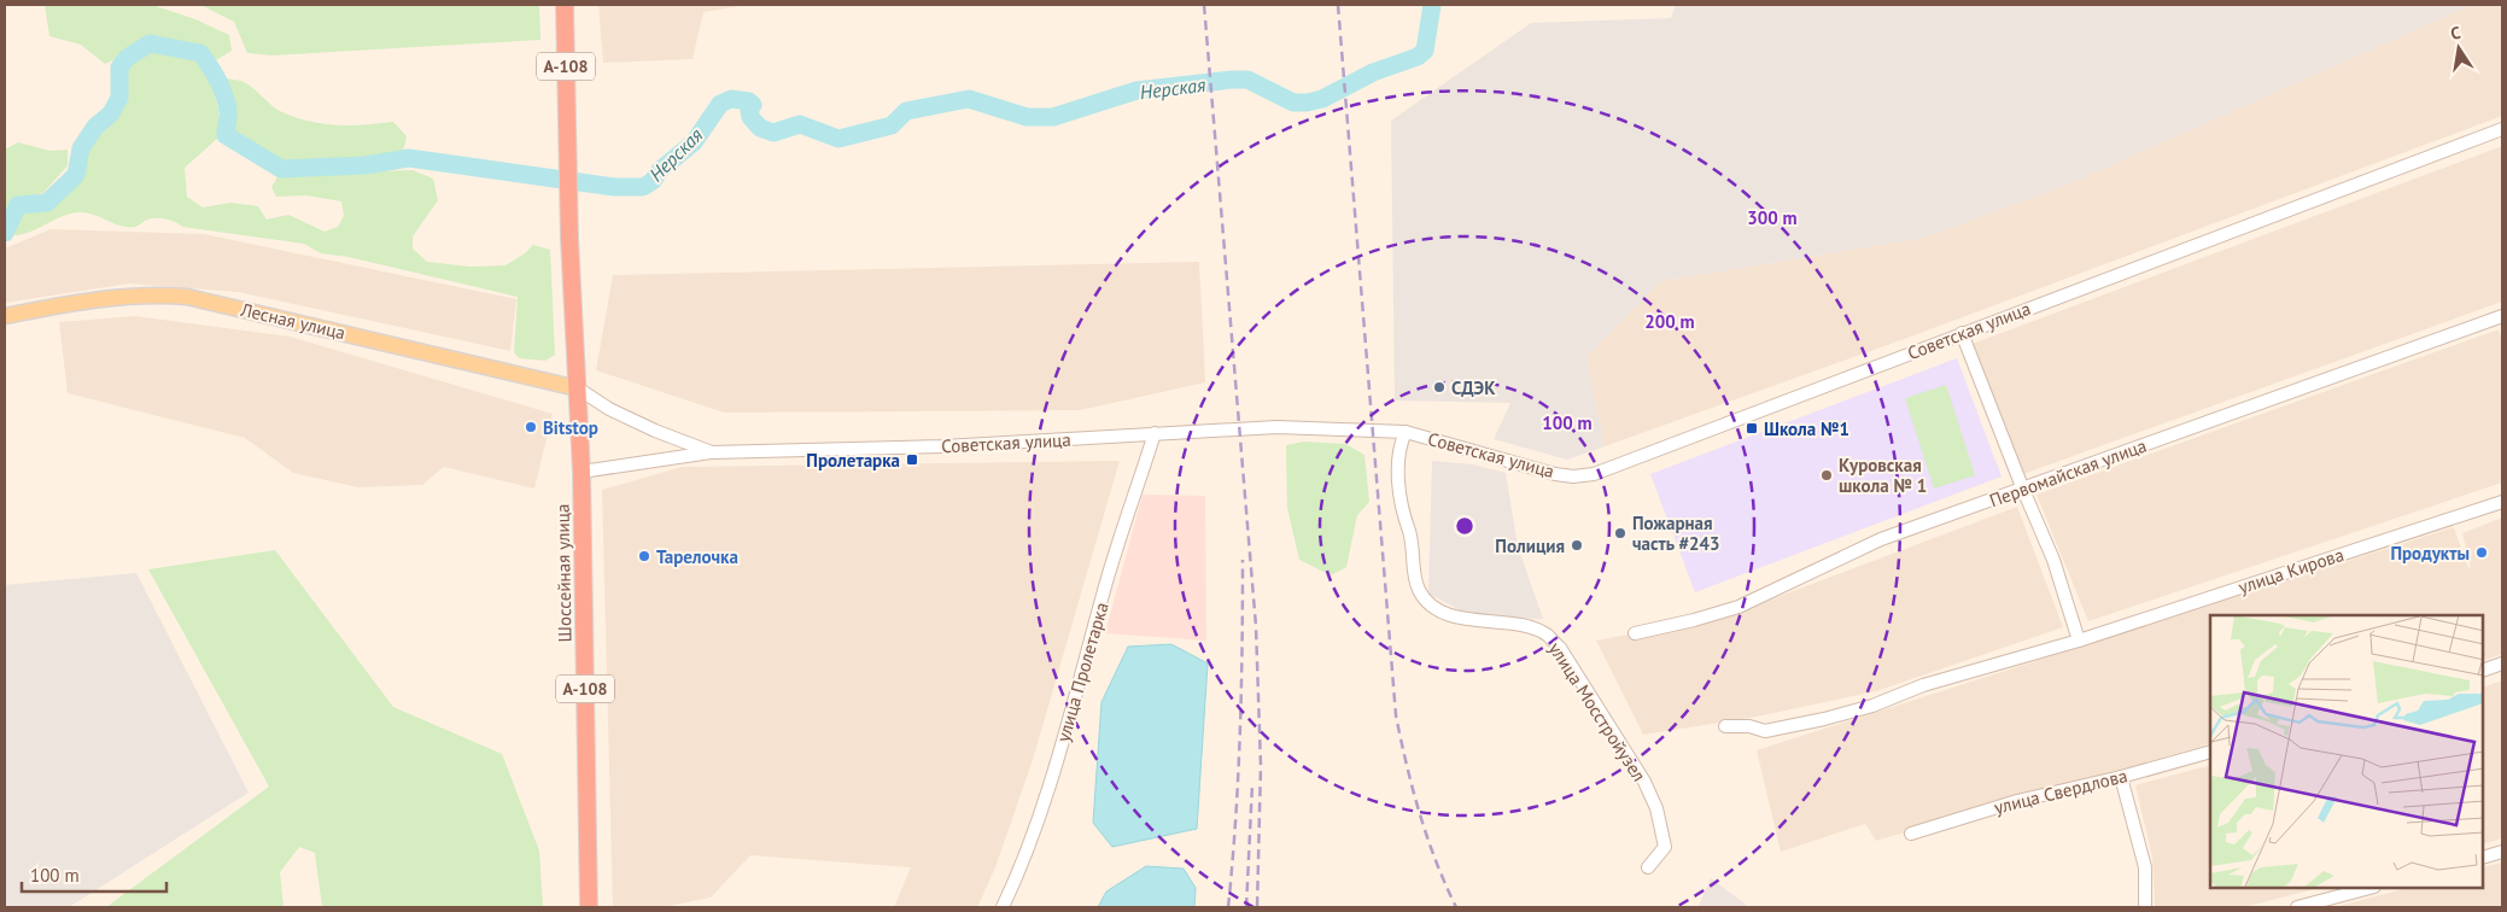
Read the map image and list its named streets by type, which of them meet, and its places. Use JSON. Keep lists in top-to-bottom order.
{
  "streets": {
    "highway": ["А-108", "Шоссейная улица"],
    "main road": ["Лесная улица"],
    "street": [
      "Советская улица",
      "Первомайская улица",
      "улица Кирова",
      "улица Пролетарка",
      "улица Мосстройузел",
      "улица Свердлова"
    ]
  },
  "crossings": [
    ["Лесная улица", "Советская улица"],
    ["Лесная улица", "Шоссейная улица"],
    ["Советская улица", "Шоссейная улица"],
    ["Советская улица", "улица Пролетарка"],
    ["Советская улица", "улица Мосстройузел"]
  ],
  "water": ["Нерская"],
  "places": {
    "other": [
      "СДЭК",
      "Bitstop",
      "Куровская школа № 1",
      "Пожарная часть #243",
      "Полиция",
      "Продукты",
      "Тарелочка"
    ],
    "transit": ["Школа №1", "Пролетарка"]
  },
  "scale_bar": "100 m",
  "north": "top",
  "rings": ["300 m", "200 m", "100 m"]
}
